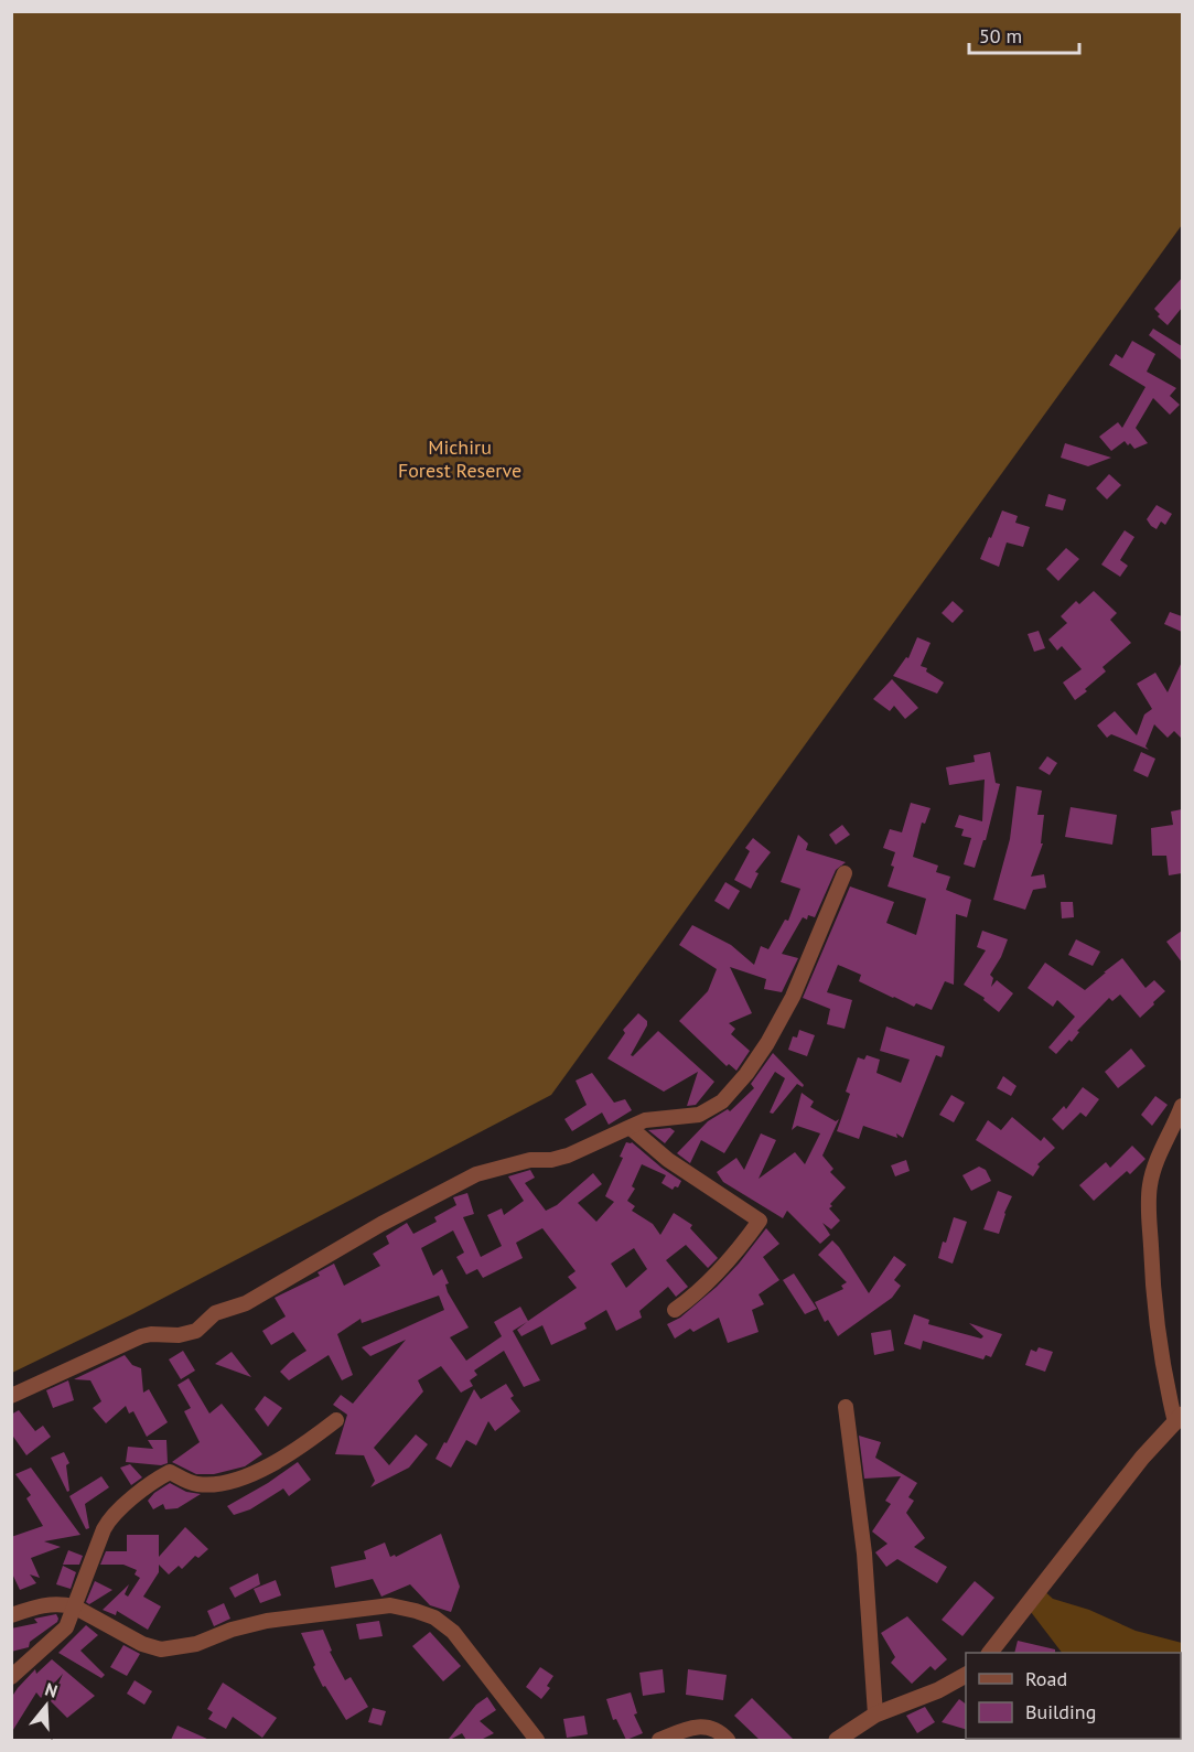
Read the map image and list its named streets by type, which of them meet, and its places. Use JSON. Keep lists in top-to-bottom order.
{
  "parks": ["Michiru Forest Reserve"],
  "legend": ["Road", "Building"],
  "scale_bar": "50 m",
  "north": "top"
}
